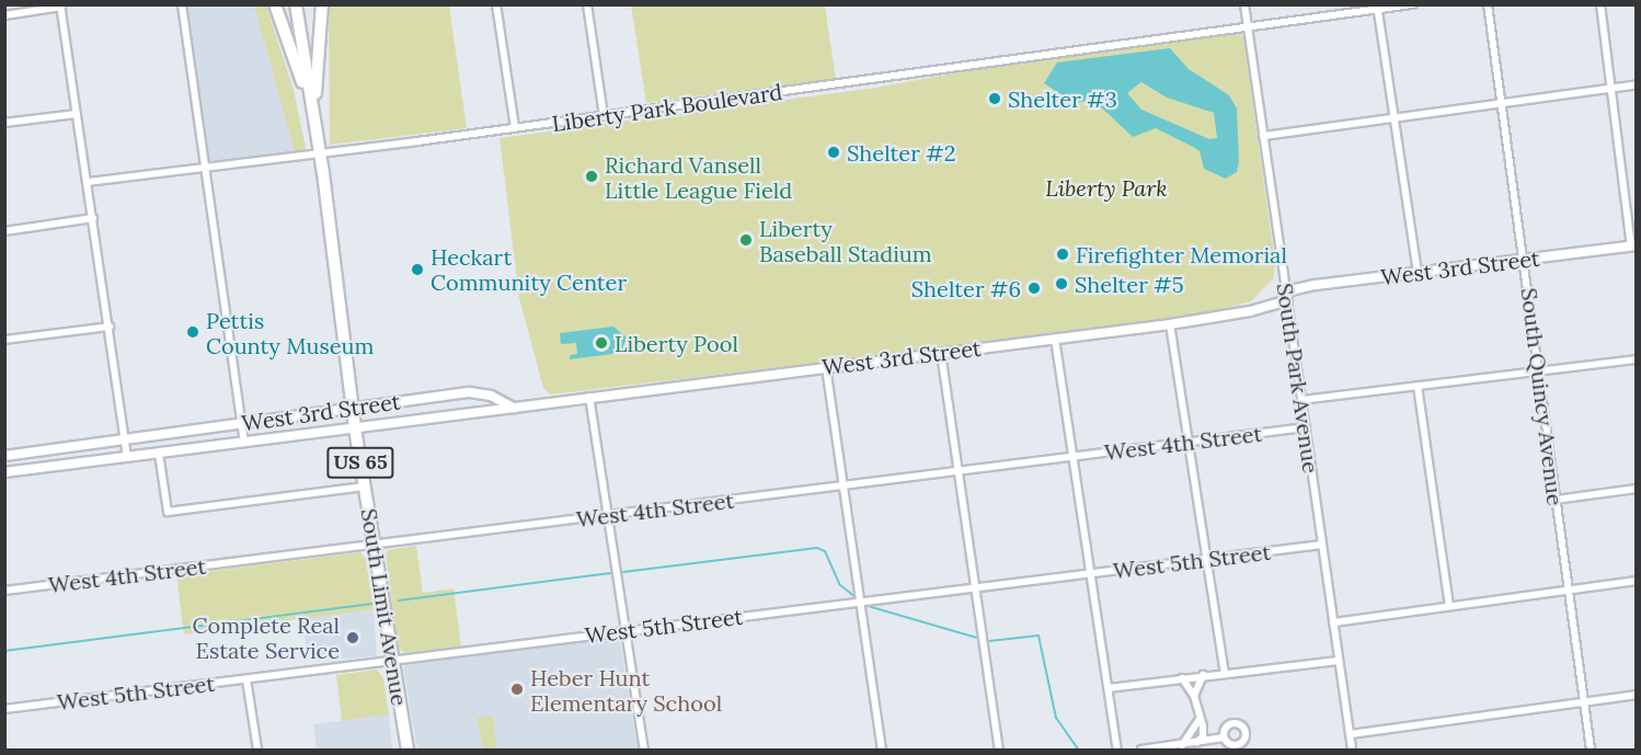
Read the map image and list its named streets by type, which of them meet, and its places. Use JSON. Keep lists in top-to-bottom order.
{
  "streets": {
    "highway": ["US 65", "South Limit Avenue"],
    "street": [
      "Liberty Park Boulevard",
      "West 3rd Street",
      "South Park Avenue",
      "South Quincy Avenue",
      "West 4th Street",
      "West 5th Street"
    ]
  },
  "crossings": [
    ["Liberty Park Boulevard", "South Park Avenue"],
    ["Liberty Park Boulevard", "South Limit Avenue"],
    ["West 3rd Street", "South Park Avenue"],
    ["West 3rd Street", "South Quincy Avenue"],
    ["West 3rd Street", "South Limit Avenue"],
    ["South Park Avenue", "West 4th Street"],
    ["South Park Avenue", "West 5th Street"],
    ["West 4th Street", "South Limit Avenue"],
    ["US 65", "South Limit Avenue"],
    ["West 5th Street", "South Limit Avenue"]
  ],
  "parks": ["Liberty Park"],
  "places": [
    "Shelter #3",
    "Shelter #2",
    "Richard Vansell Little League Field",
    "Liberty Baseball Stadium",
    "Firefighter Memorial",
    "Heckart Community Center",
    "Shelter #5",
    "Shelter #6",
    "Pettis County Museum",
    "Liberty Pool",
    "Complete Real Estate Service",
    "Heber Hunt Elementary School"
  ]
}
